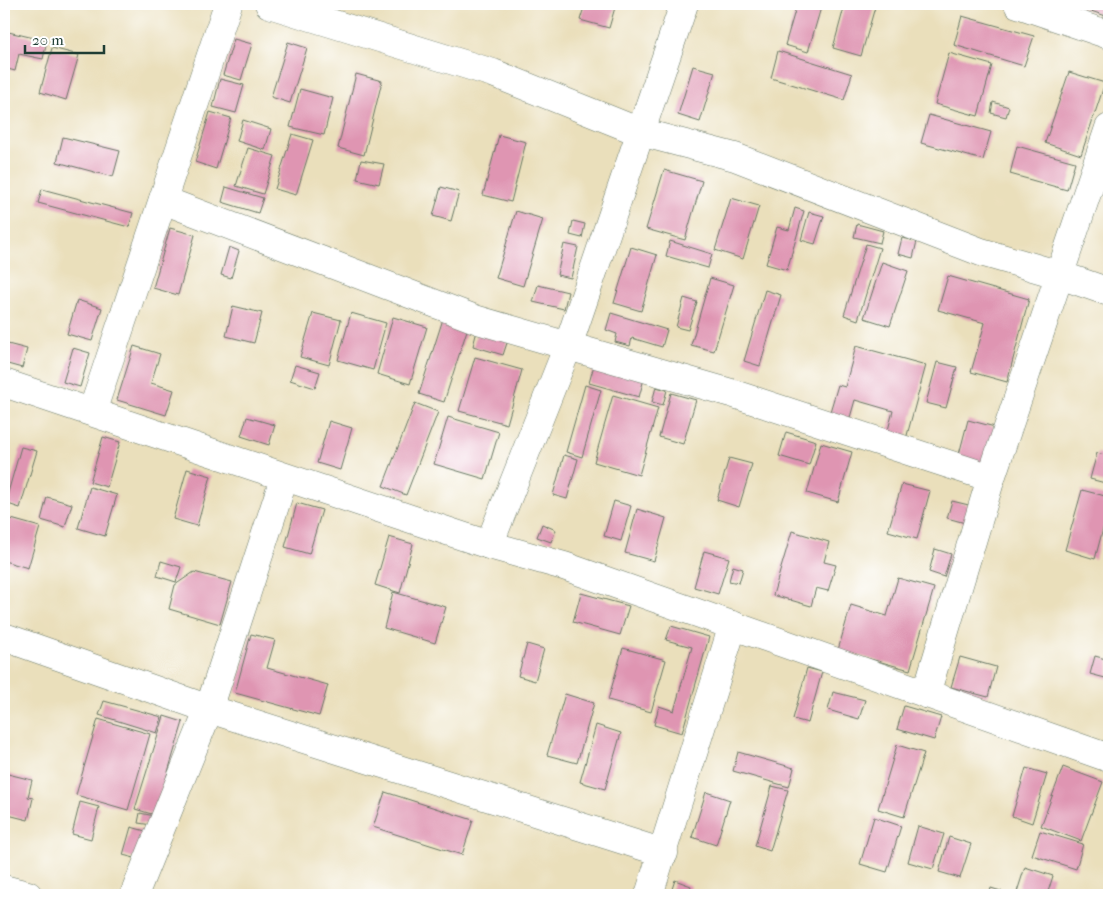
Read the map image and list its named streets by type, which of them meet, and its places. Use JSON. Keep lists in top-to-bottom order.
{
  "scale_bar": "20 m"
}
